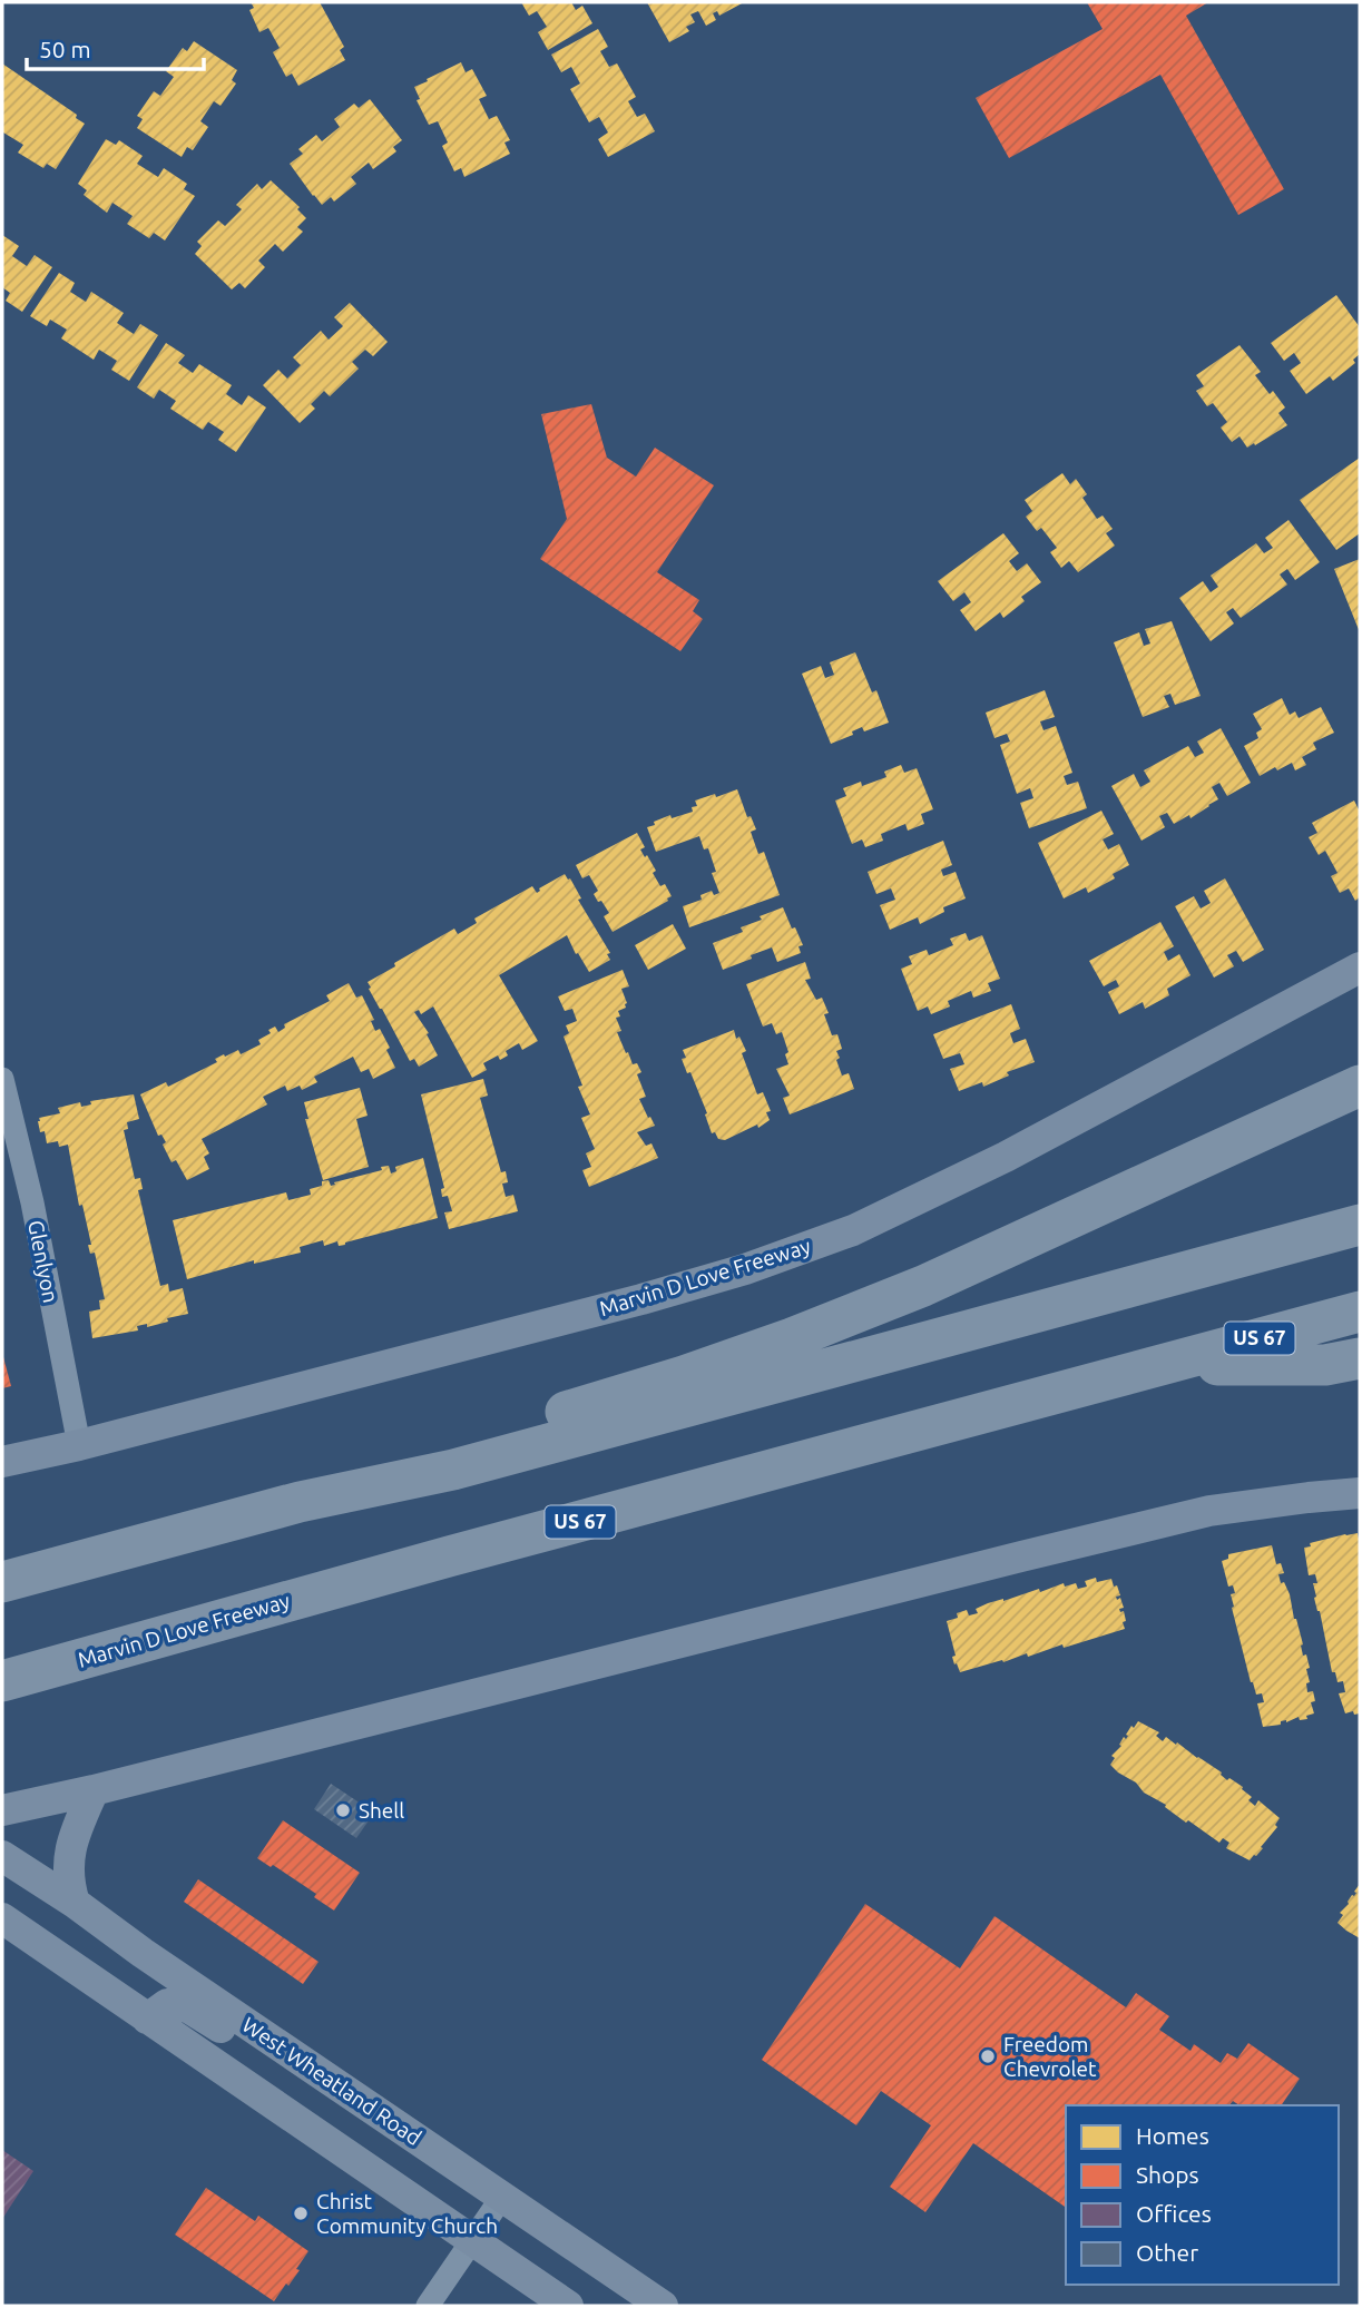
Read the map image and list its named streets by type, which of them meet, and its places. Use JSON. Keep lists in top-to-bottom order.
{
  "streets": {
    "highway": ["Marvin D Love Freeway", "US 67"],
    "main road": ["West Wheatland Road"],
    "street": ["Glenlyon"]
  },
  "crossings": [
    ["Glenlyon", "Marvin D Love Freeway"]
  ],
  "places": ["Shell", "Freedom Chevrolet", "Christ Community Church"],
  "legend": [
    "Homes",
    "Shops",
    "Offices",
    "Other"
  ],
  "scale_bar": "50 m"
}
